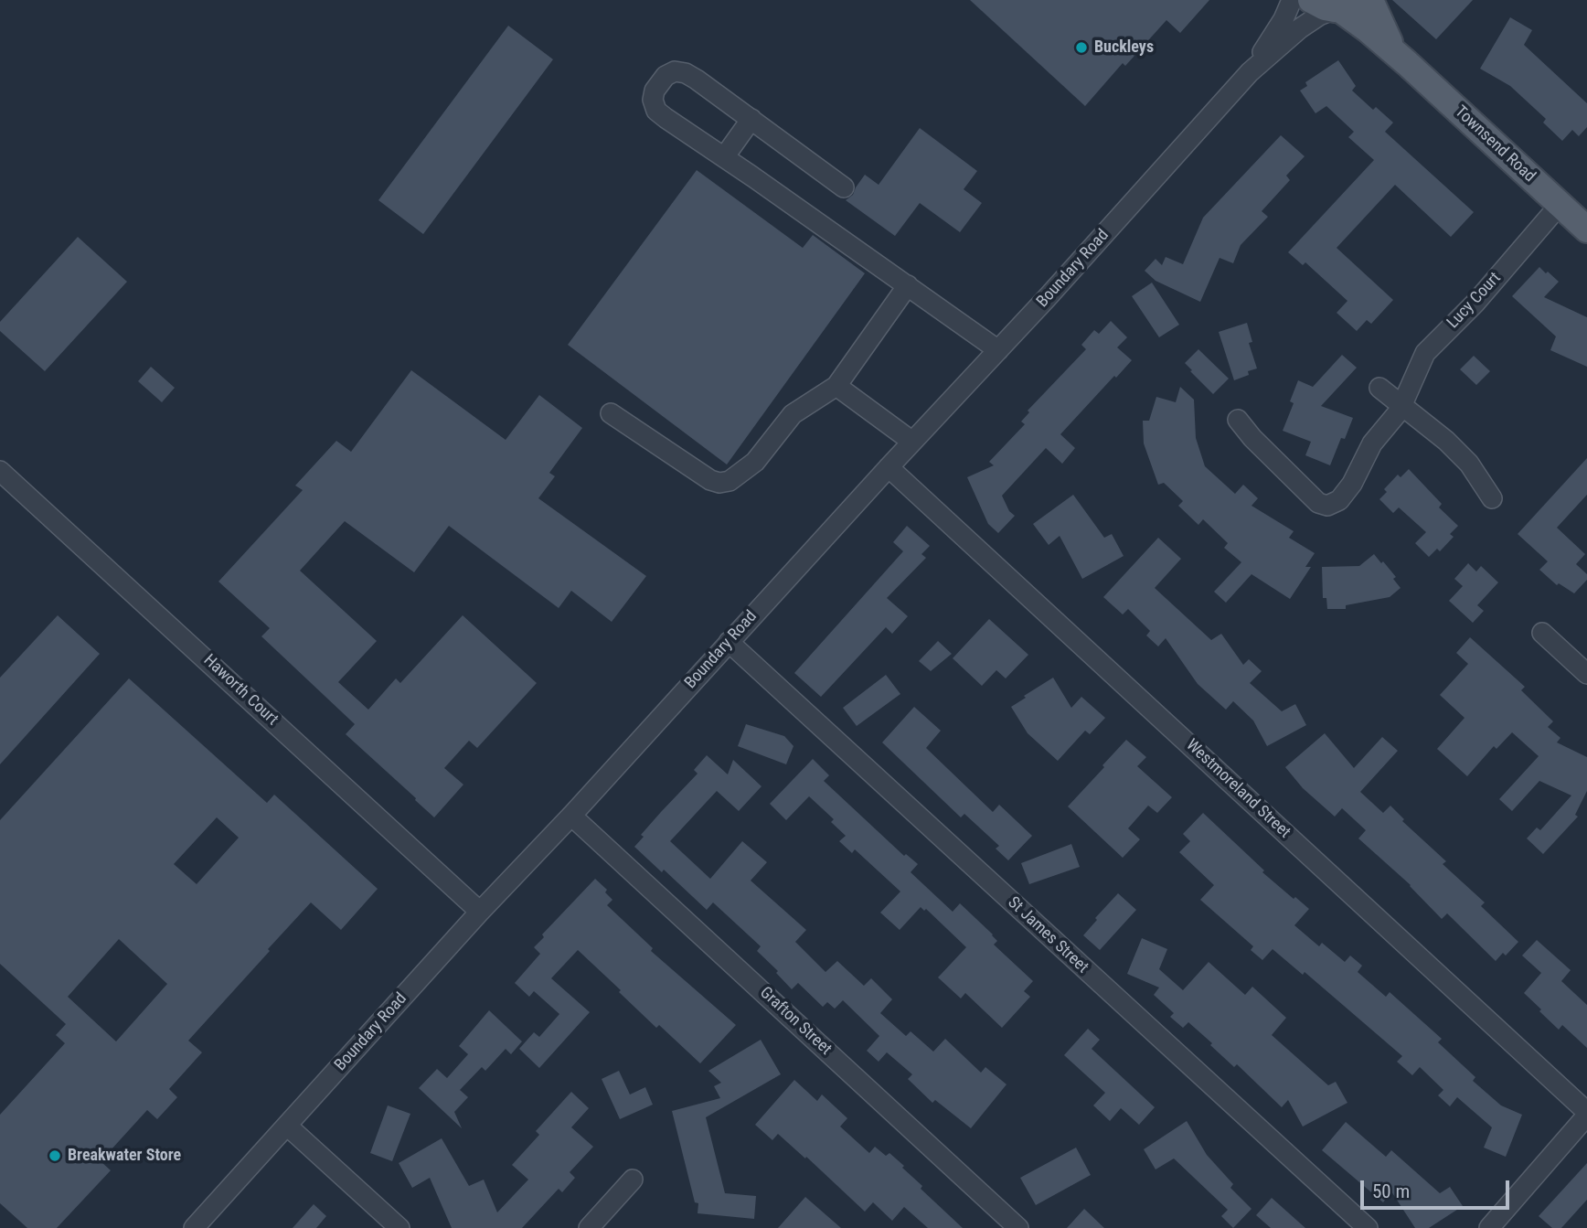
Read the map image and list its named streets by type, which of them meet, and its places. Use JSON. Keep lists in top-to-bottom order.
{
  "streets": {
    "main road": ["Townsend Road"],
    "street": [
      "Boundary Road",
      "Lucy Court",
      "Haworth Court",
      "Westmoreland Street",
      "St James Street",
      "Grafton Street"
    ]
  },
  "crossings": [
    ["Townsend Road", "Boundary Road"],
    ["Townsend Road", "Lucy Court"],
    ["Boundary Road", "Haworth Court"],
    ["Boundary Road", "Westmoreland Street"],
    ["Boundary Road", "St James Street"],
    ["Boundary Road", "Grafton Street"]
  ],
  "places": ["Buckleys", "Breakwater Store"],
  "scale_bar": "50 m"
}
